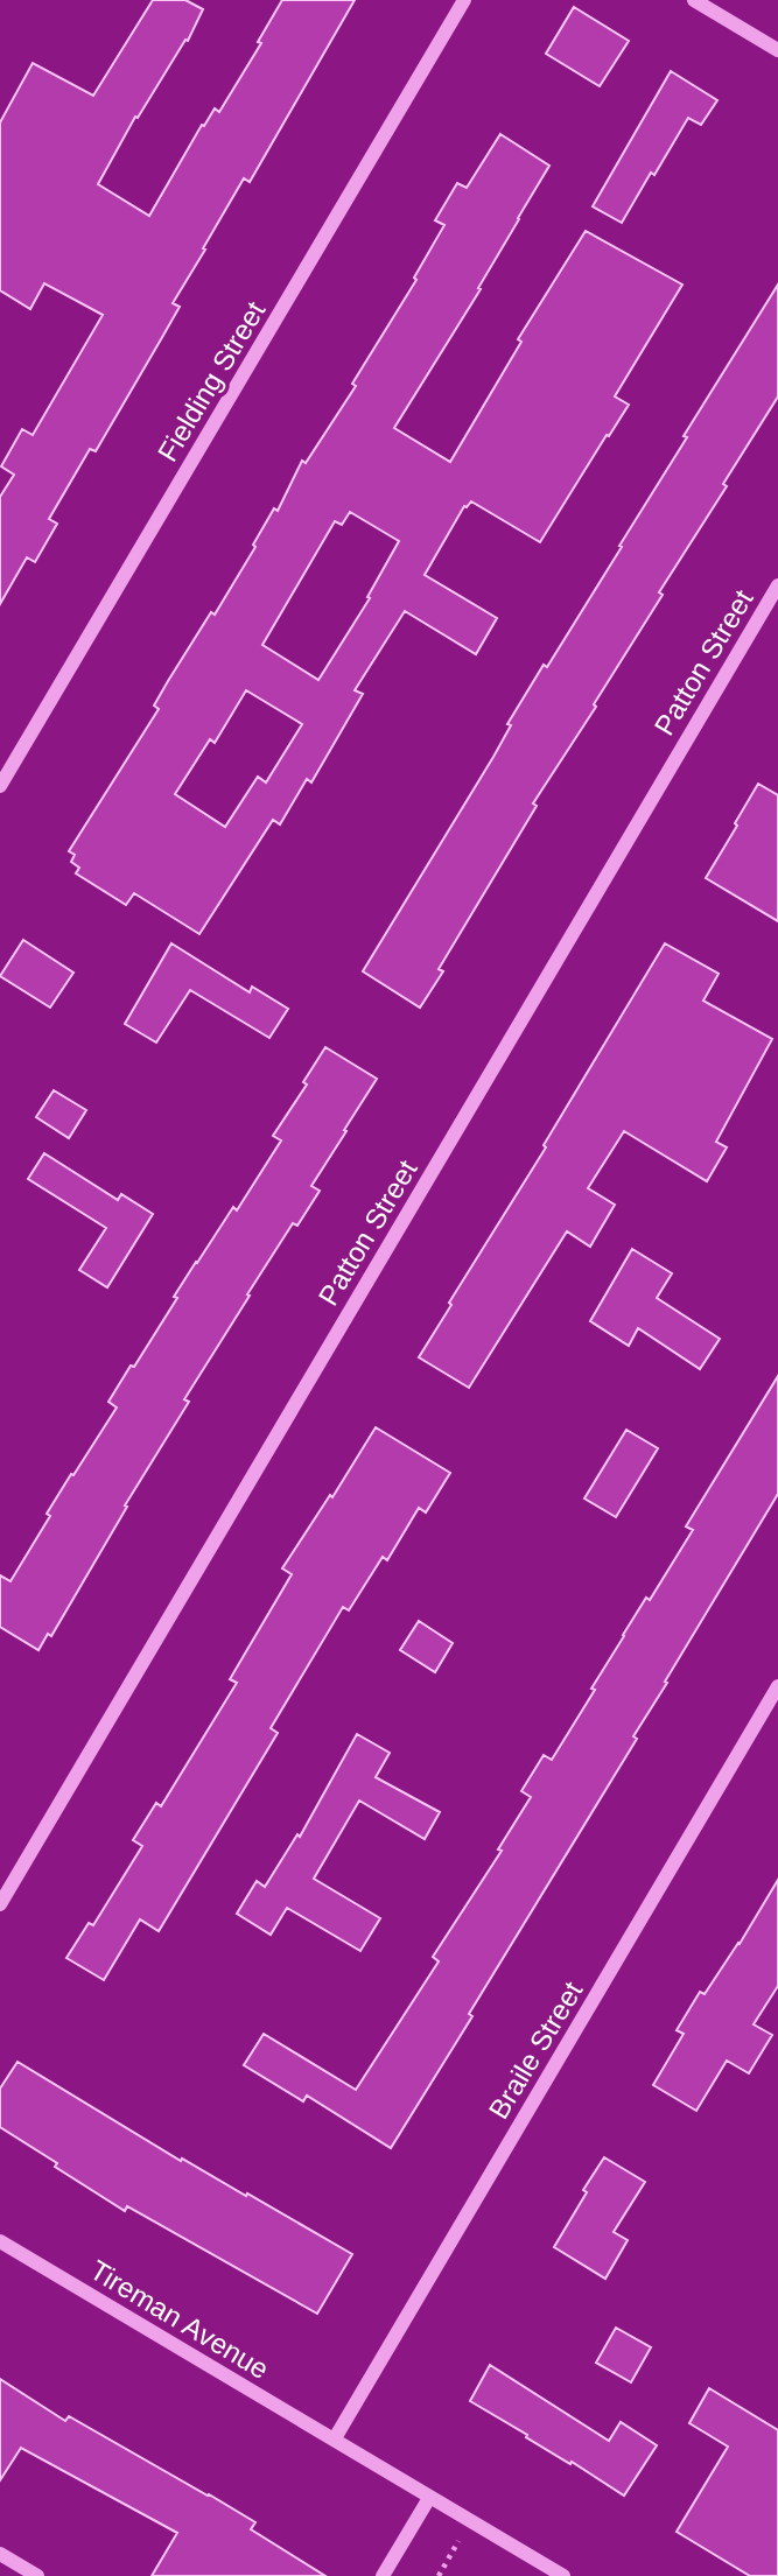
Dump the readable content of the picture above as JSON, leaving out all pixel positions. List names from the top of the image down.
{
  "streets": {
    "street": [
      "Fielding Street",
      "Patton Street",
      "Braile Street",
      "Tireman Avenue"
    ]
  },
  "crossings": [
    ["Braile Street", "Tireman Avenue"]
  ]
}
